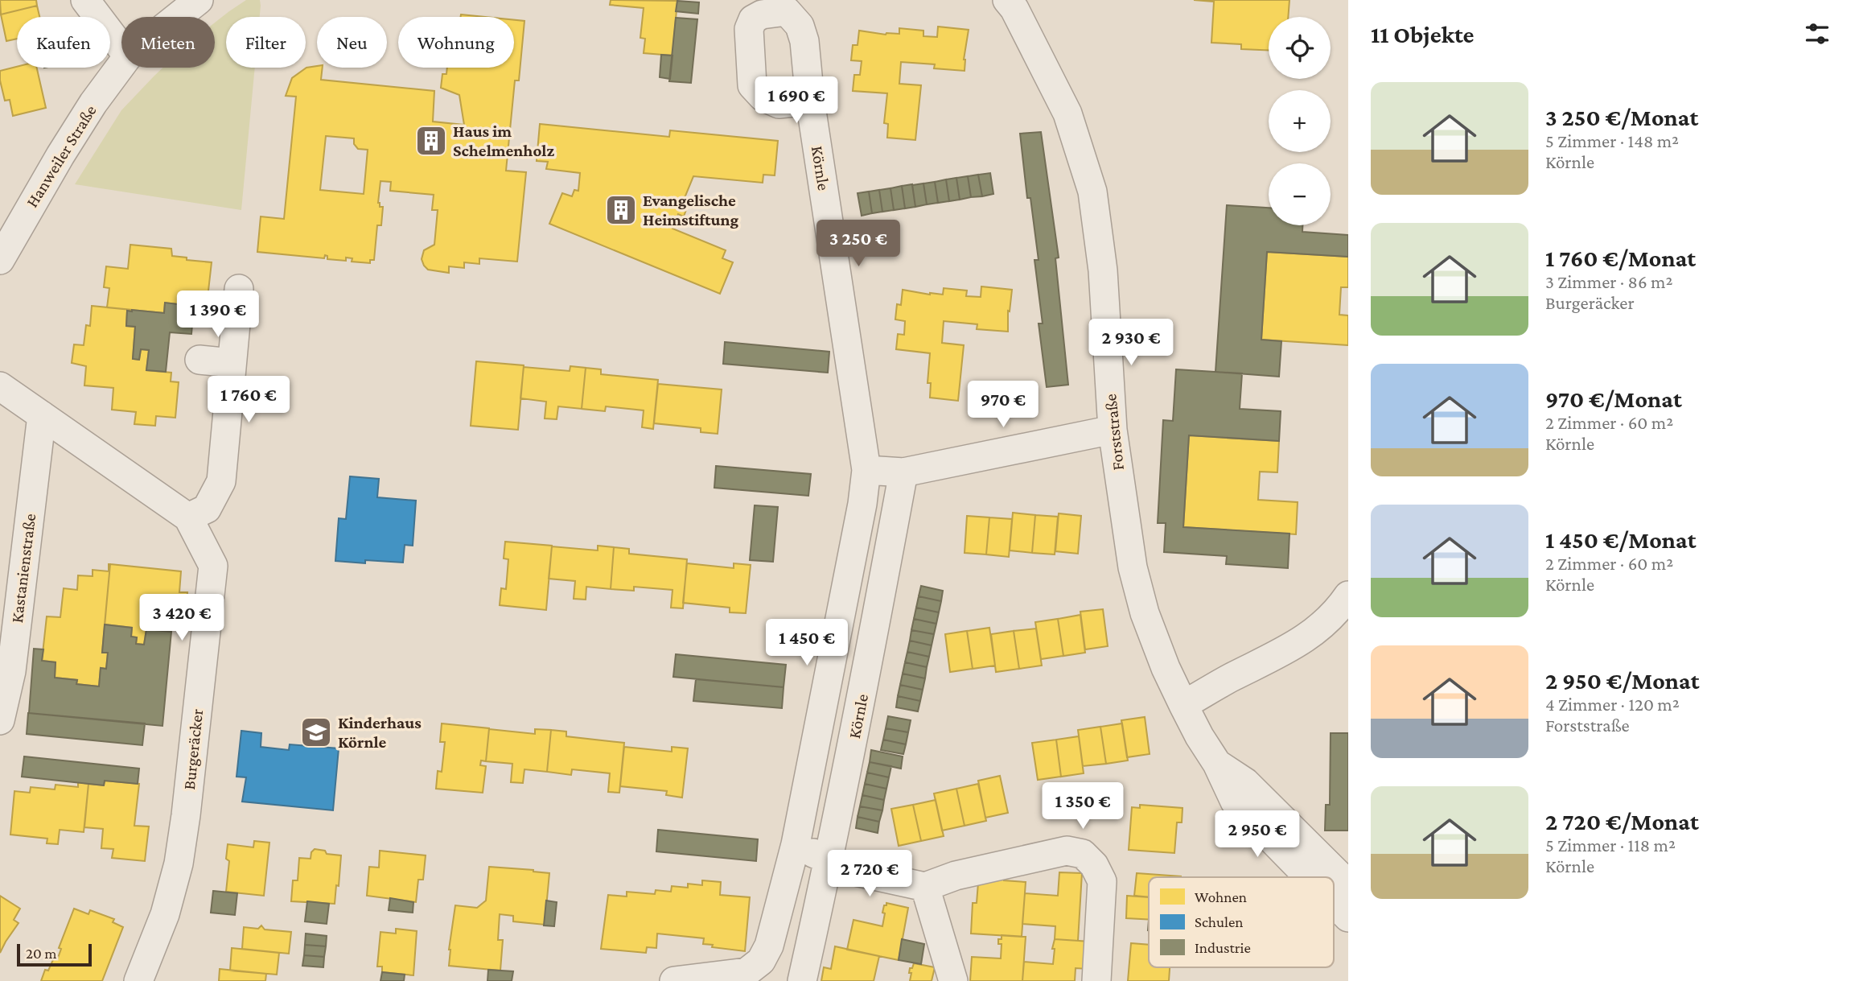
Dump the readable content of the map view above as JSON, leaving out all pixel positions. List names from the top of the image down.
{
  "streets": {
    "street": [
      "Hanweiler Straße",
      "Körnle",
      "Forststraße",
      "Kastanienstraße",
      "Burgeräcker"
    ]
  },
  "crossings": [
    ["Kastanienstraße", "Burgeräcker"]
  ],
  "places": {
    "building": ["Haus im Schelmenholz", "Evangelische Heimstiftung"],
    "school or university": ["Kinderhaus Körnle"]
  },
  "legend": ["Wohnen", "Schulen", "Industrie"],
  "scale_bar": "20 m",
  "page": {
    "heading": "11 Objekte",
    "map_buttons": ["+", "−"],
    "chip": [
      "Kaufen",
      "Mieten",
      "Filter",
      "Neu",
      "Wohnung"
    ],
    "list": [
      {
        "name": "3 250 €/Monat",
        "note": "5 Zimmer · 148 m² · Körnle"
      },
      {
        "name": "1 760 €/Monat",
        "note": "3 Zimmer · 86 m² · Burgeräcker"
      },
      {
        "name": "970 €/Monat",
        "note": "2 Zimmer · 60 m² · Körnle"
      },
      {
        "name": "1 450 €/Monat",
        "note": "2 Zimmer · 60 m² · Körnle"
      },
      {
        "name": "2 950 €/Monat",
        "note": "4 Zimmer · 120 m² · Forststraße"
      },
      {
        "name": "2 720 €/Monat",
        "note": "5 Zimmer · 118 m² · Körnle"
      }
    ],
    "price": [
      "1 690 €",
      "3 250 €",
      "1 390 €",
      "2 930 €",
      "1 760 €",
      "970 €",
      "3 420 €",
      "1 450 €",
      "1 350 €",
      "2 950 €",
      "2 720 €"
    ],
    "scale": "20 m"
  }
}
